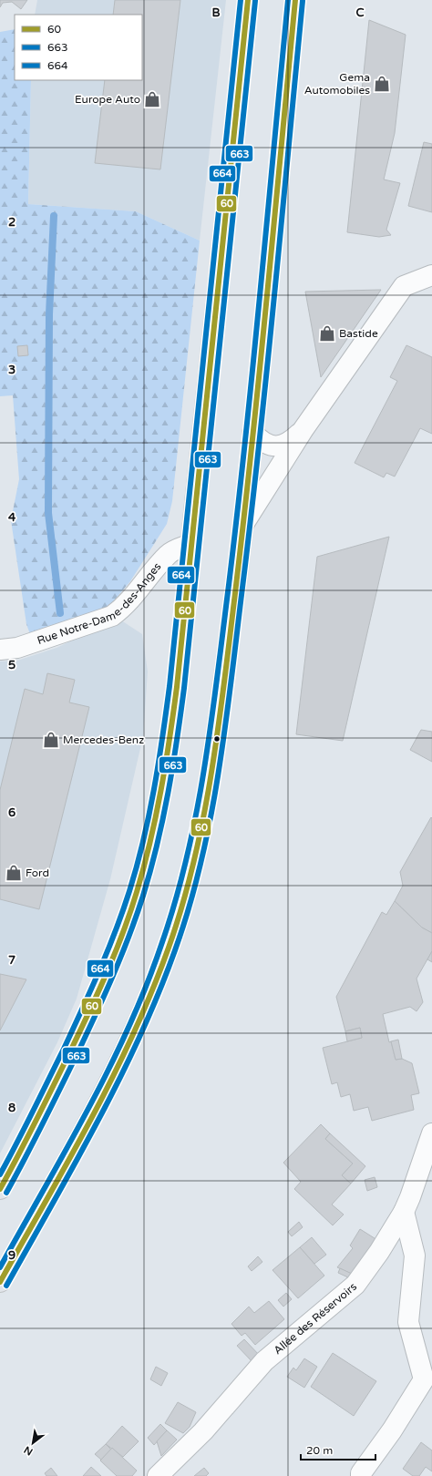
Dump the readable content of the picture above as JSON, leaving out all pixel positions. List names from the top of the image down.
{
  "streets": {
    "street": ["Rue Notre-Dame-des-Anges", "Allée des Réservoirs"]
  },
  "places": {
    "shop": [
      "Gema Automobiles",
      "Europe Auto",
      "Bastide",
      "Mercedes-Benz",
      "Ford"
    ]
  },
  "lines": ["transit line 60", "transit line 664", "transit line 663"],
  "legend": ["60", "663", "664"],
  "scale_bar": "20 m",
  "north": "bottom left",
  "grid": {
    "columns": ["B", "C"],
    "rows": [
      "2",
      "3",
      "4",
      "5",
      "6",
      "7",
      "8",
      "9"
    ]
  }
}
